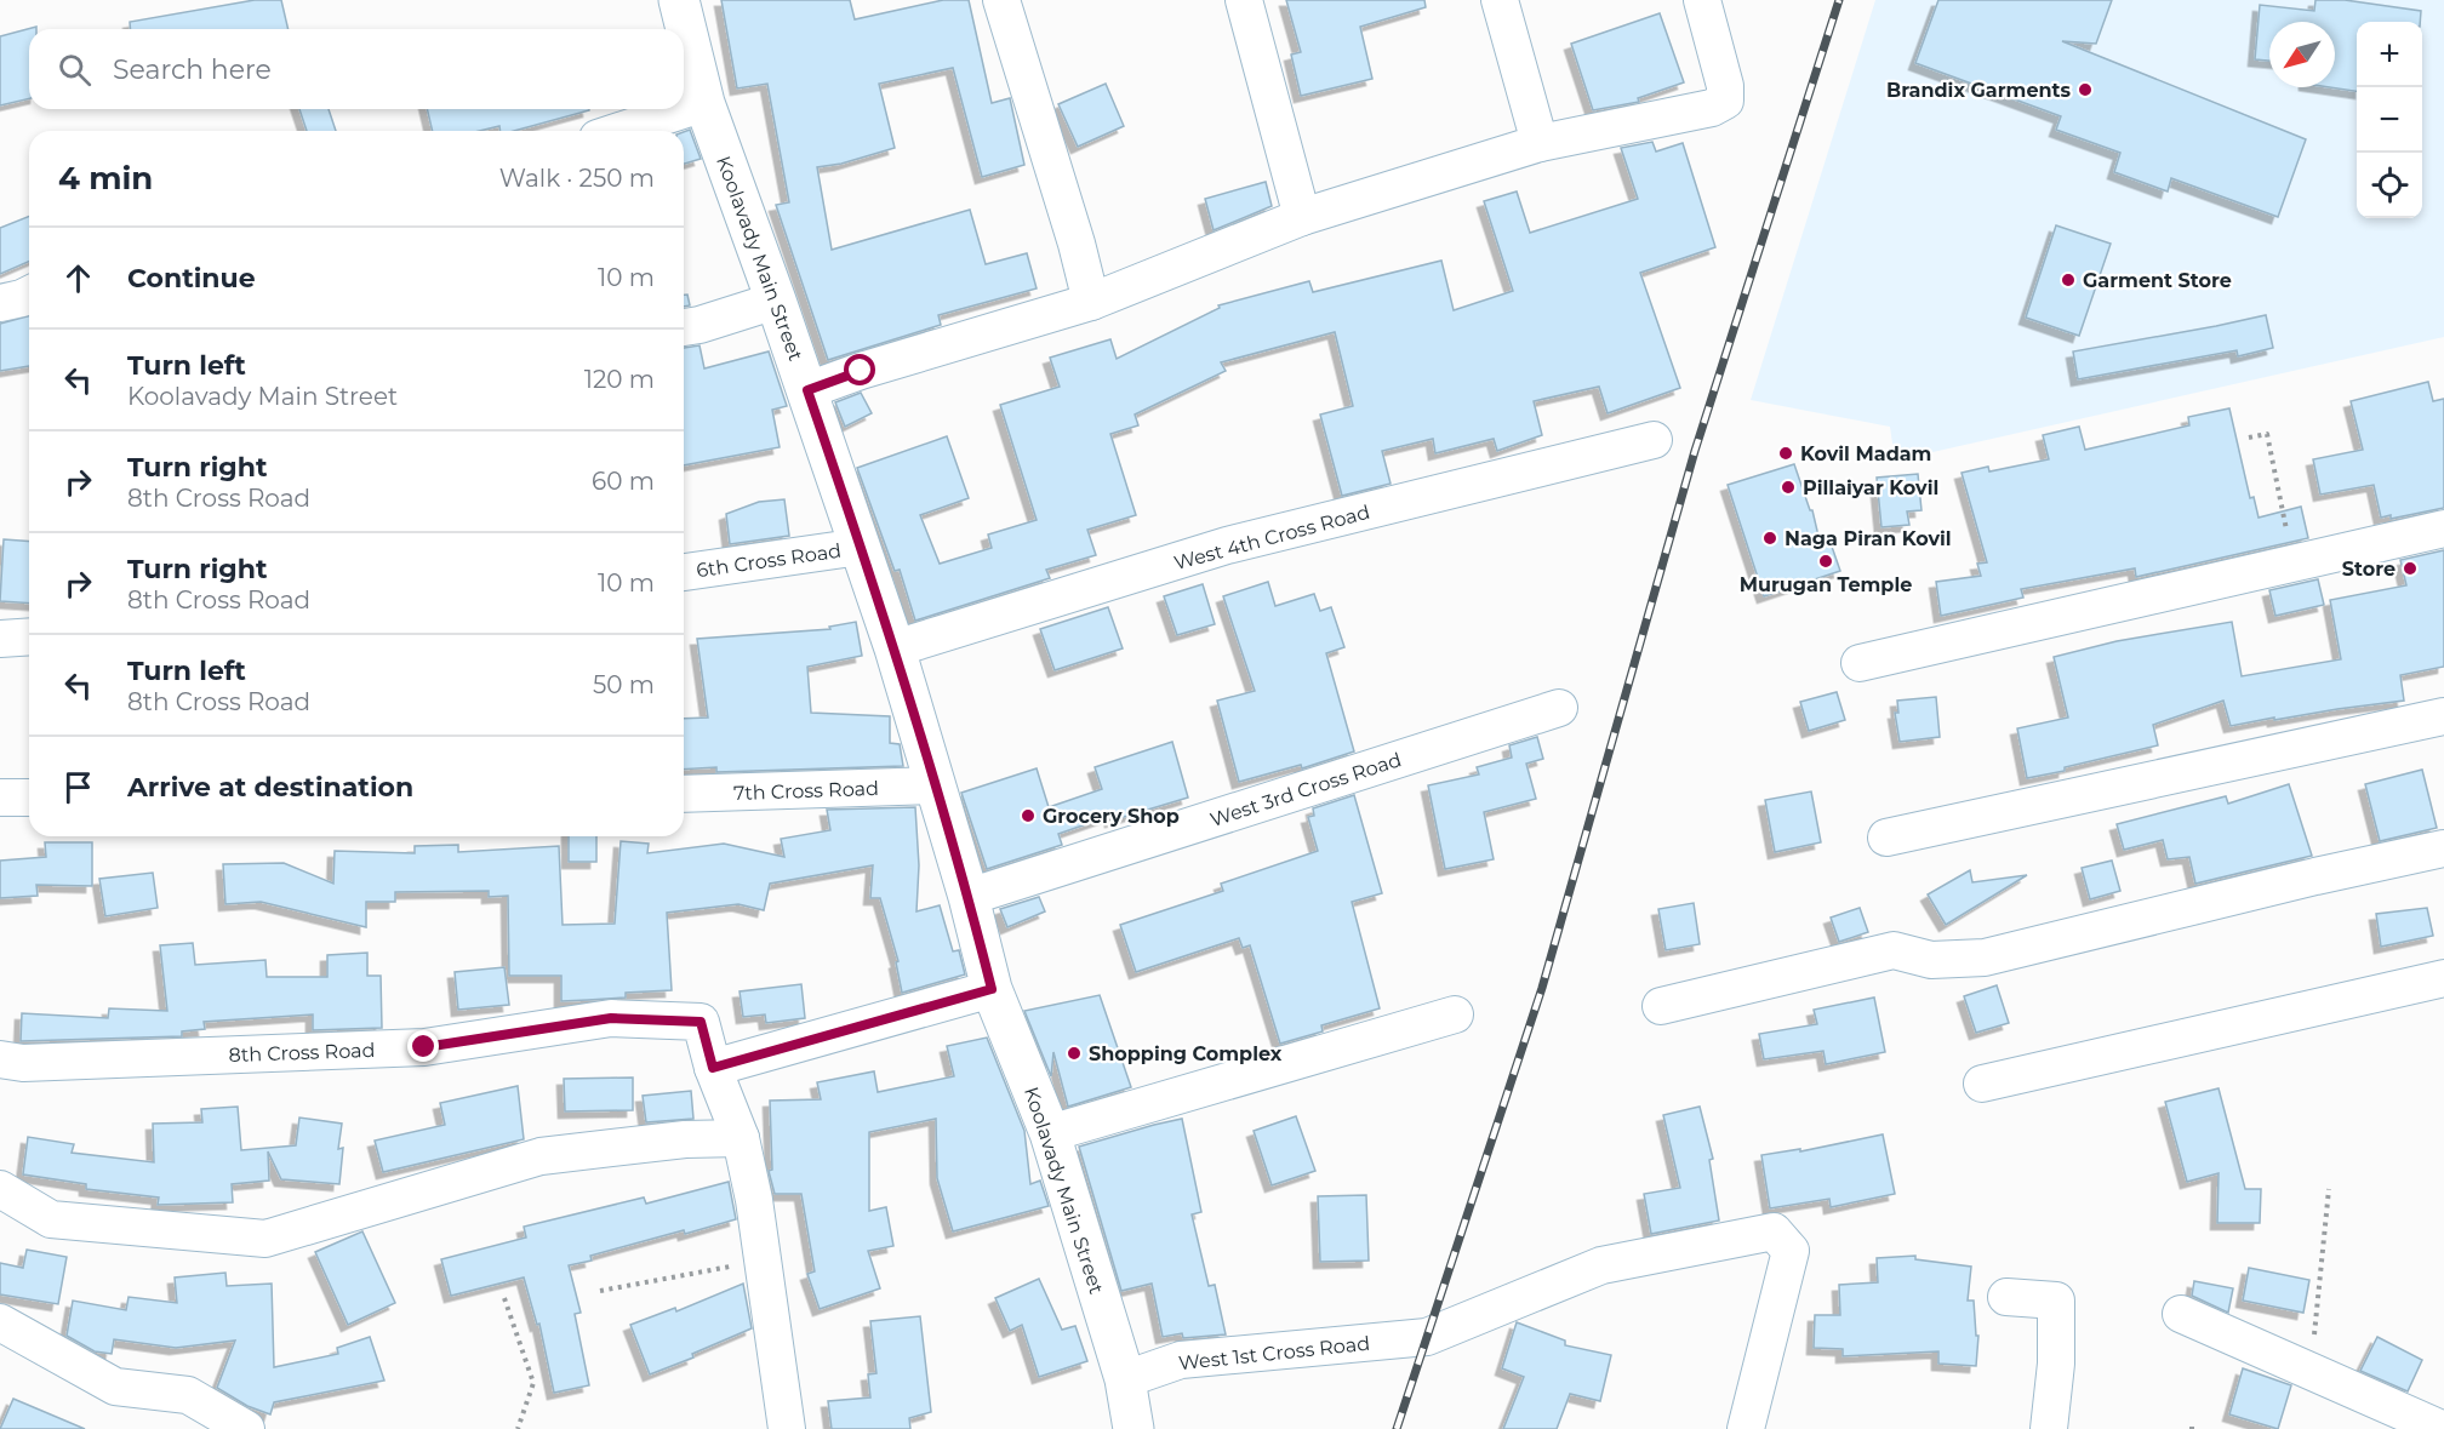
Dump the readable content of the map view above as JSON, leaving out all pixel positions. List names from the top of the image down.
{
  "streets": {
    "main road": ["Koolavady Main Street"],
    "street": [
      "West 4th Cross Road",
      "6th Cross Road",
      "West 3rd Cross Road",
      "7th Cross Road",
      "8th Cross Road",
      "West 1st Cross Road"
    ]
  },
  "crossings": [
    ["Koolavady Main Street", "West 4th Cross Road"],
    ["Koolavady Main Street", "6th Cross Road"],
    ["Koolavady Main Street", "West 3rd Cross Road"],
    ["Koolavady Main Street", "7th Cross Road"],
    ["Koolavady Main Street", "West 1st Cross Road"]
  ],
  "places": [
    "Brandix Garments",
    "Garment Store",
    "Kovil Madam",
    "Pillaiyar Kovil",
    "Naga Piran Kovil",
    "Murugan Temple",
    "Store",
    "Grocery Shop",
    "Shopping Complex"
  ],
  "north": "bottom left",
  "page": {
    "map_buttons": ["+", "−"],
    "search": "Search here",
    "heading": ["4 min", "Walk · 250 m"],
    "list": [
      ["Continue", "10 m"],
      ["Turn left", "Koolavady Main Street", "120 m"],
      ["Turn right", "8th Cross Road", "60 m"],
      ["Turn right", "8th Cross Road", "10 m"],
      ["Turn left", "8th Cross Road", "50 m"],
      "Arrive at destination"
    ]
  }
}
